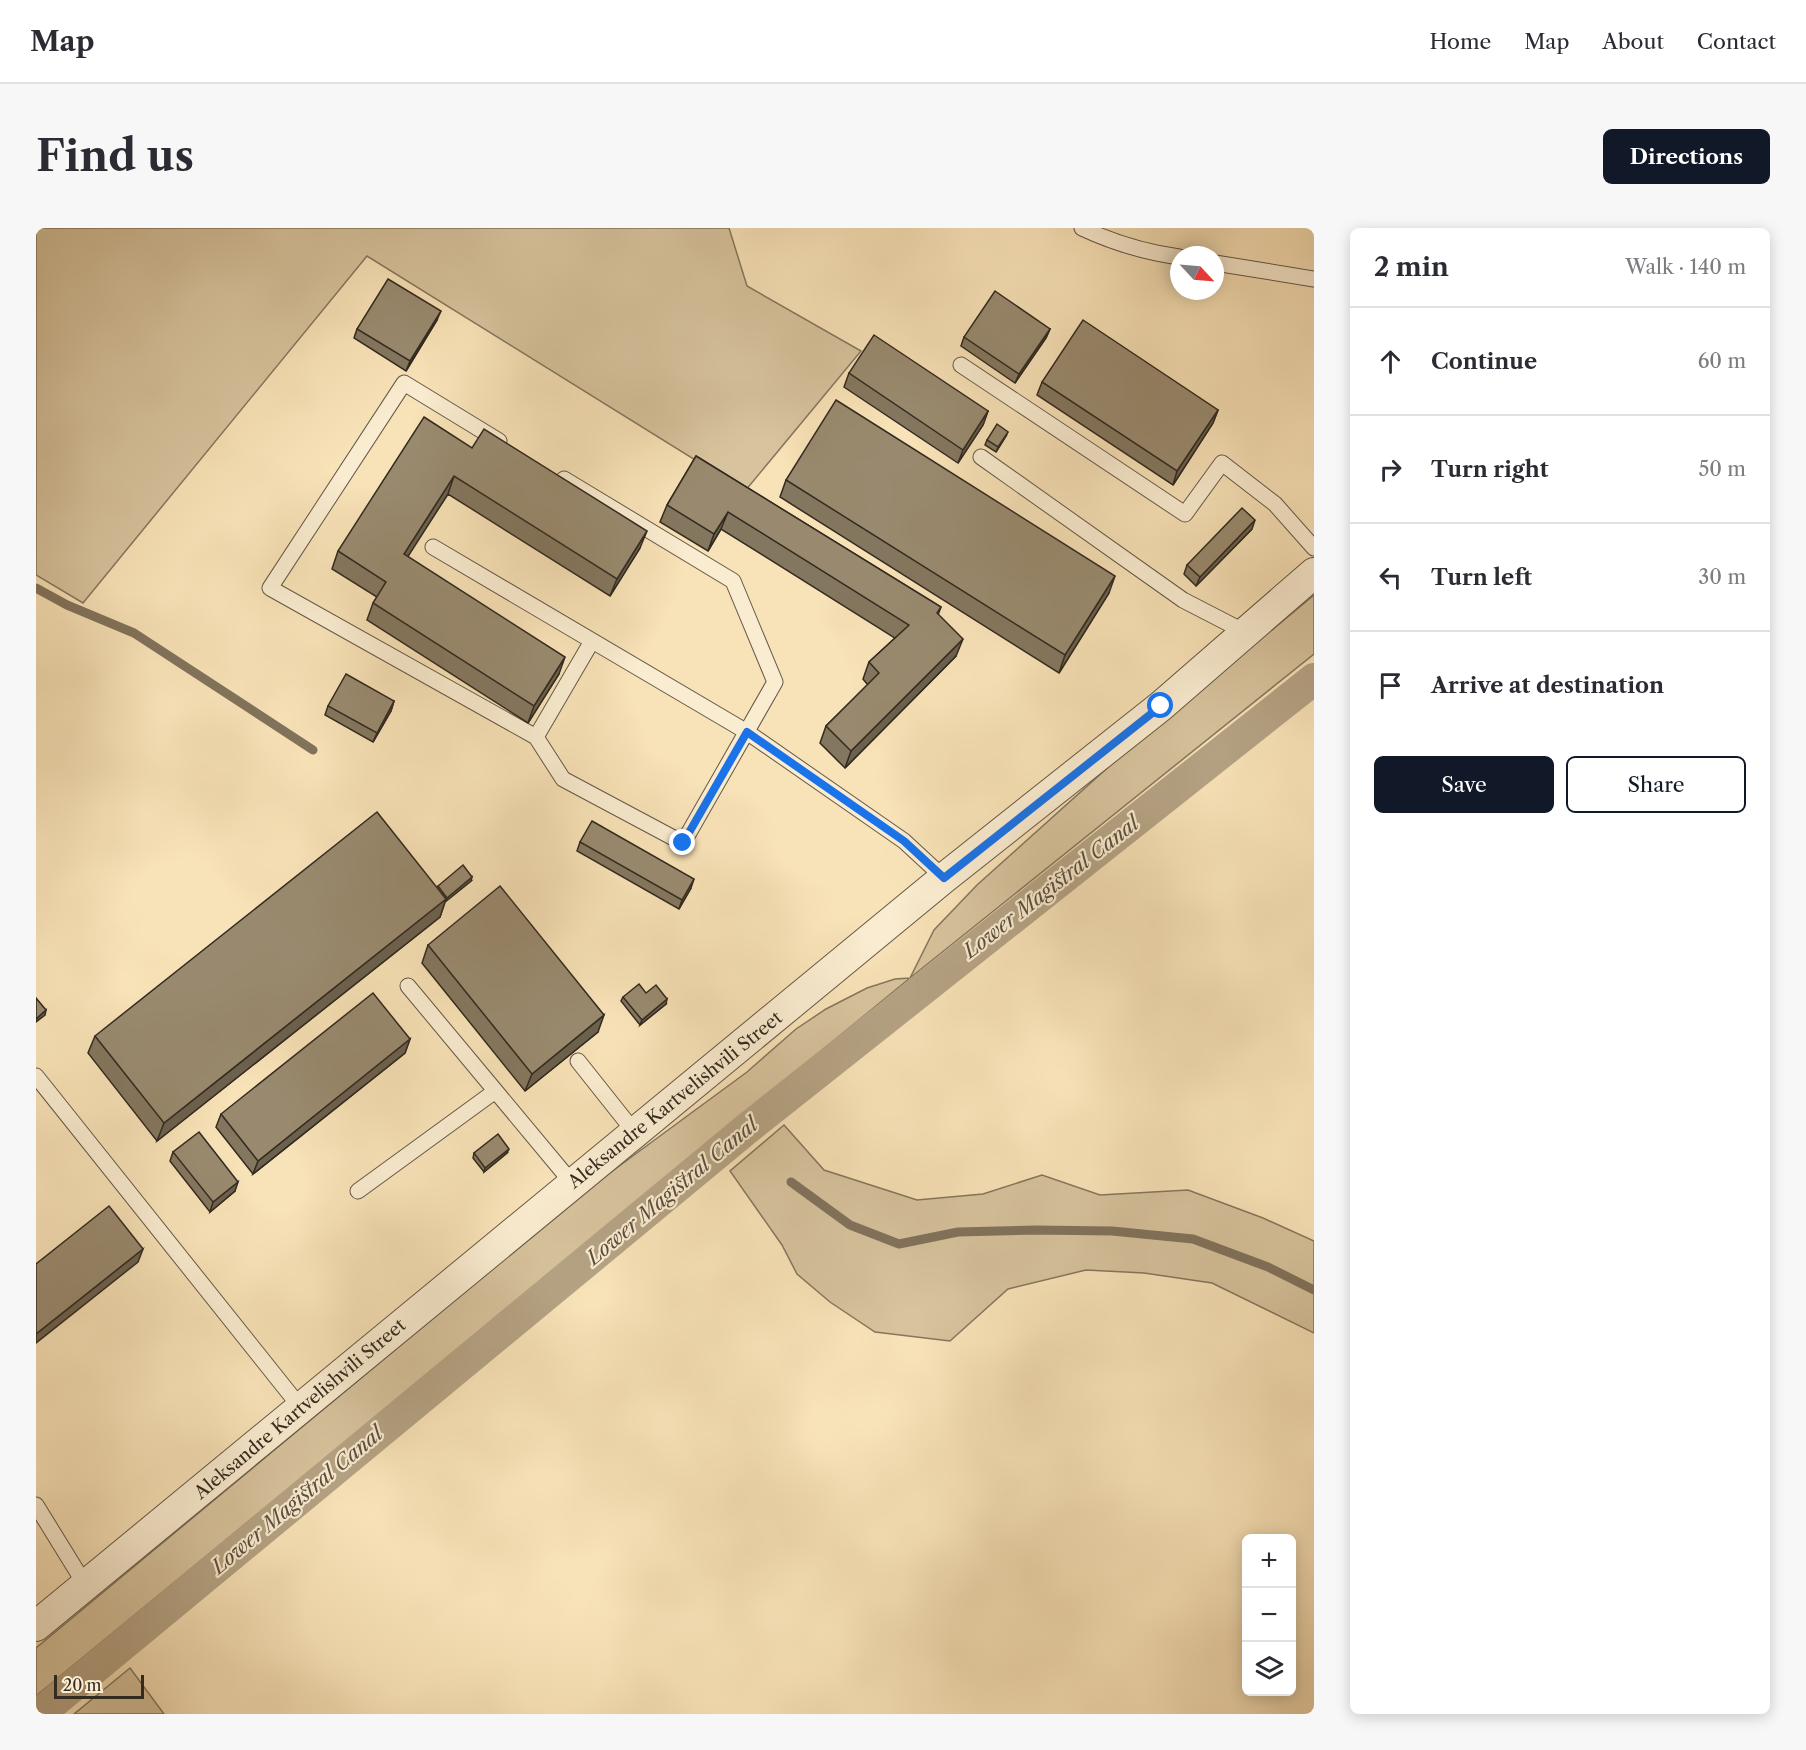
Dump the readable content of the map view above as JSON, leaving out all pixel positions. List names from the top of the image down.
{
  "streets": {
    "street": ["Aleksandre Kartvelishvili Street"]
  },
  "water": ["Lower Magistral Canal"],
  "scale_bar": "20 m",
  "north": "bottom right",
  "page": {
    "header": "Map",
    "nav": [
      "Home",
      "Map",
      "About",
      "Contact"
    ],
    "buttons": [
      "Directions",
      ["Save", "Share"]
    ],
    "title": "Find us",
    "heading": ["2 min", "Walk · 140 m"],
    "list": [
      ["Continue", "60 m"],
      ["Turn right", "50 m"],
      ["Turn left", "30 m"],
      "Arrive at destination"
    ],
    "map_buttons": ["+", "−"],
    "scale": "20 m"
  }
}
